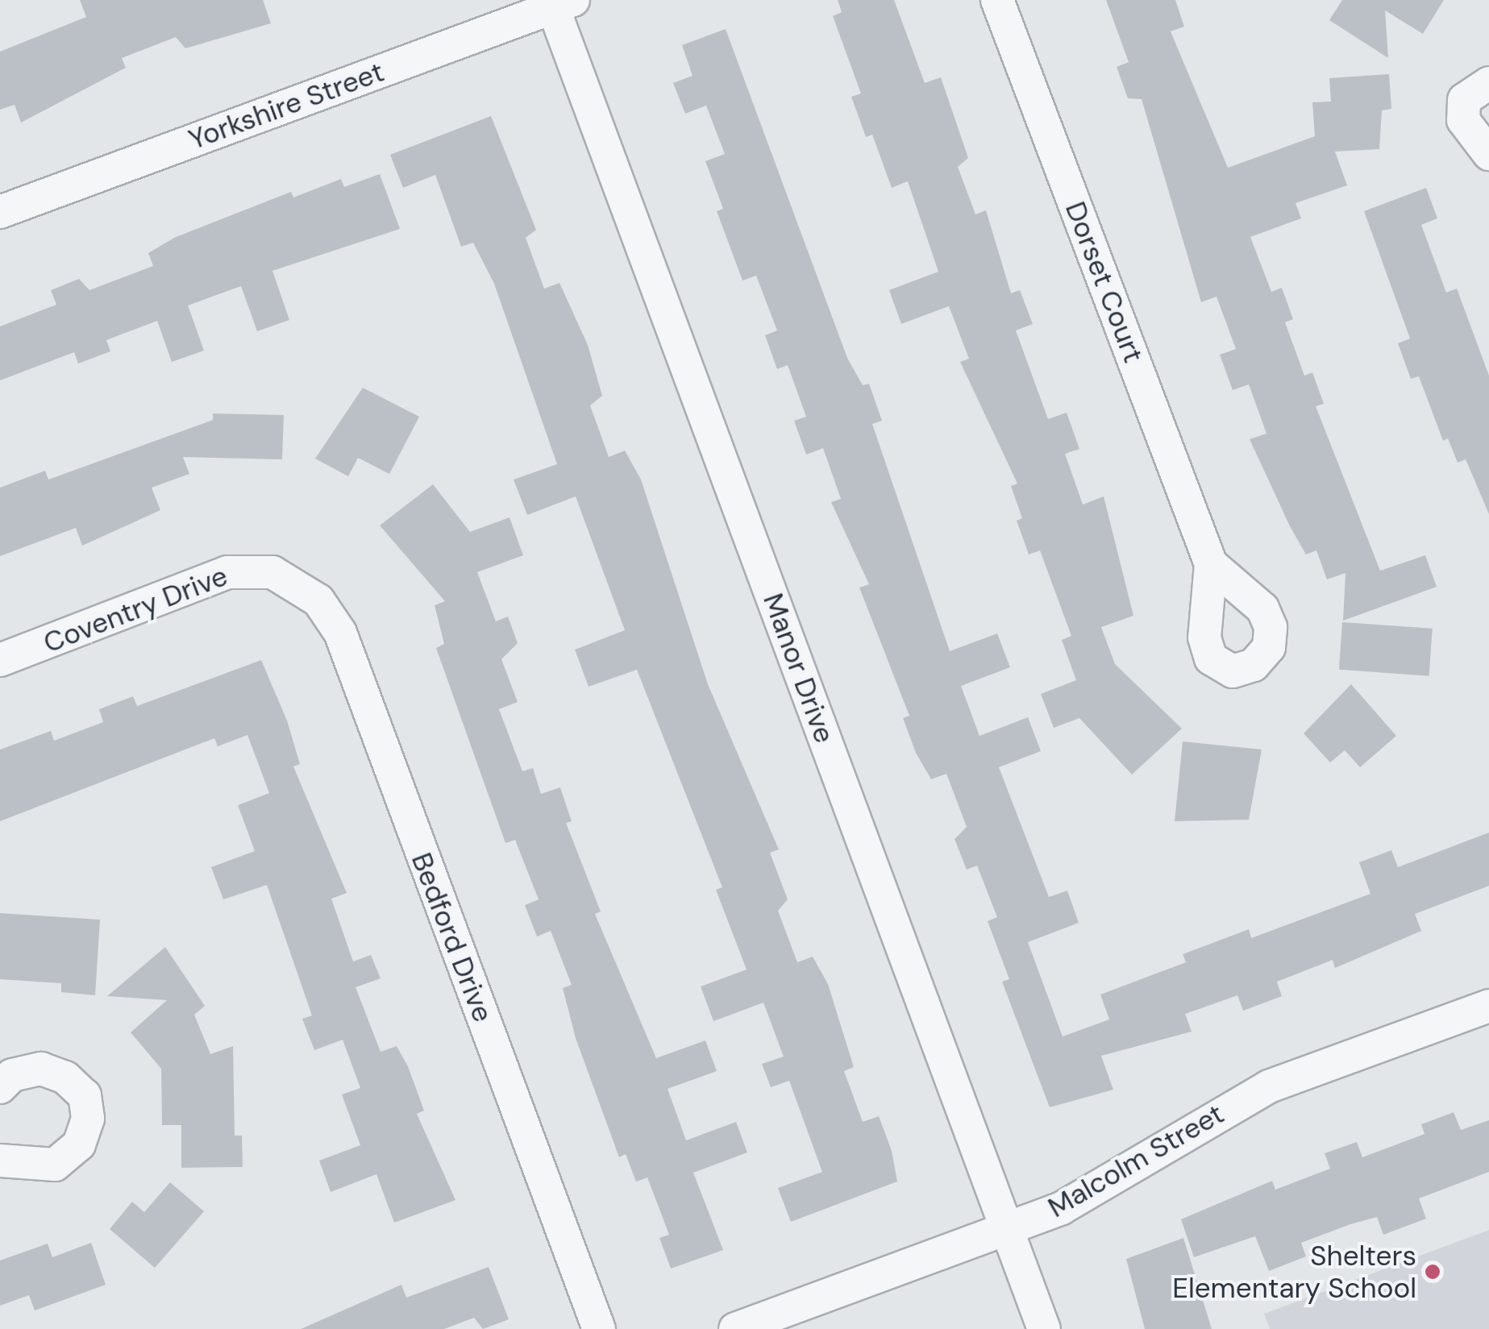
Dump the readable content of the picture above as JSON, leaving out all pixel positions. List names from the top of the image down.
{
  "streets": {
    "street": [
      "Yorkshire Street",
      "Dorset Court",
      "Coventry Drive",
      "Manor Drive",
      "Bedford Drive",
      "Malcolm Street"
    ]
  },
  "crossings": [
    ["Yorkshire Street", "Manor Drive"],
    ["Coventry Drive", "Bedford Drive"],
    ["Manor Drive", "Malcolm Street"]
  ],
  "places": ["Shelters Elementary School"]
}
